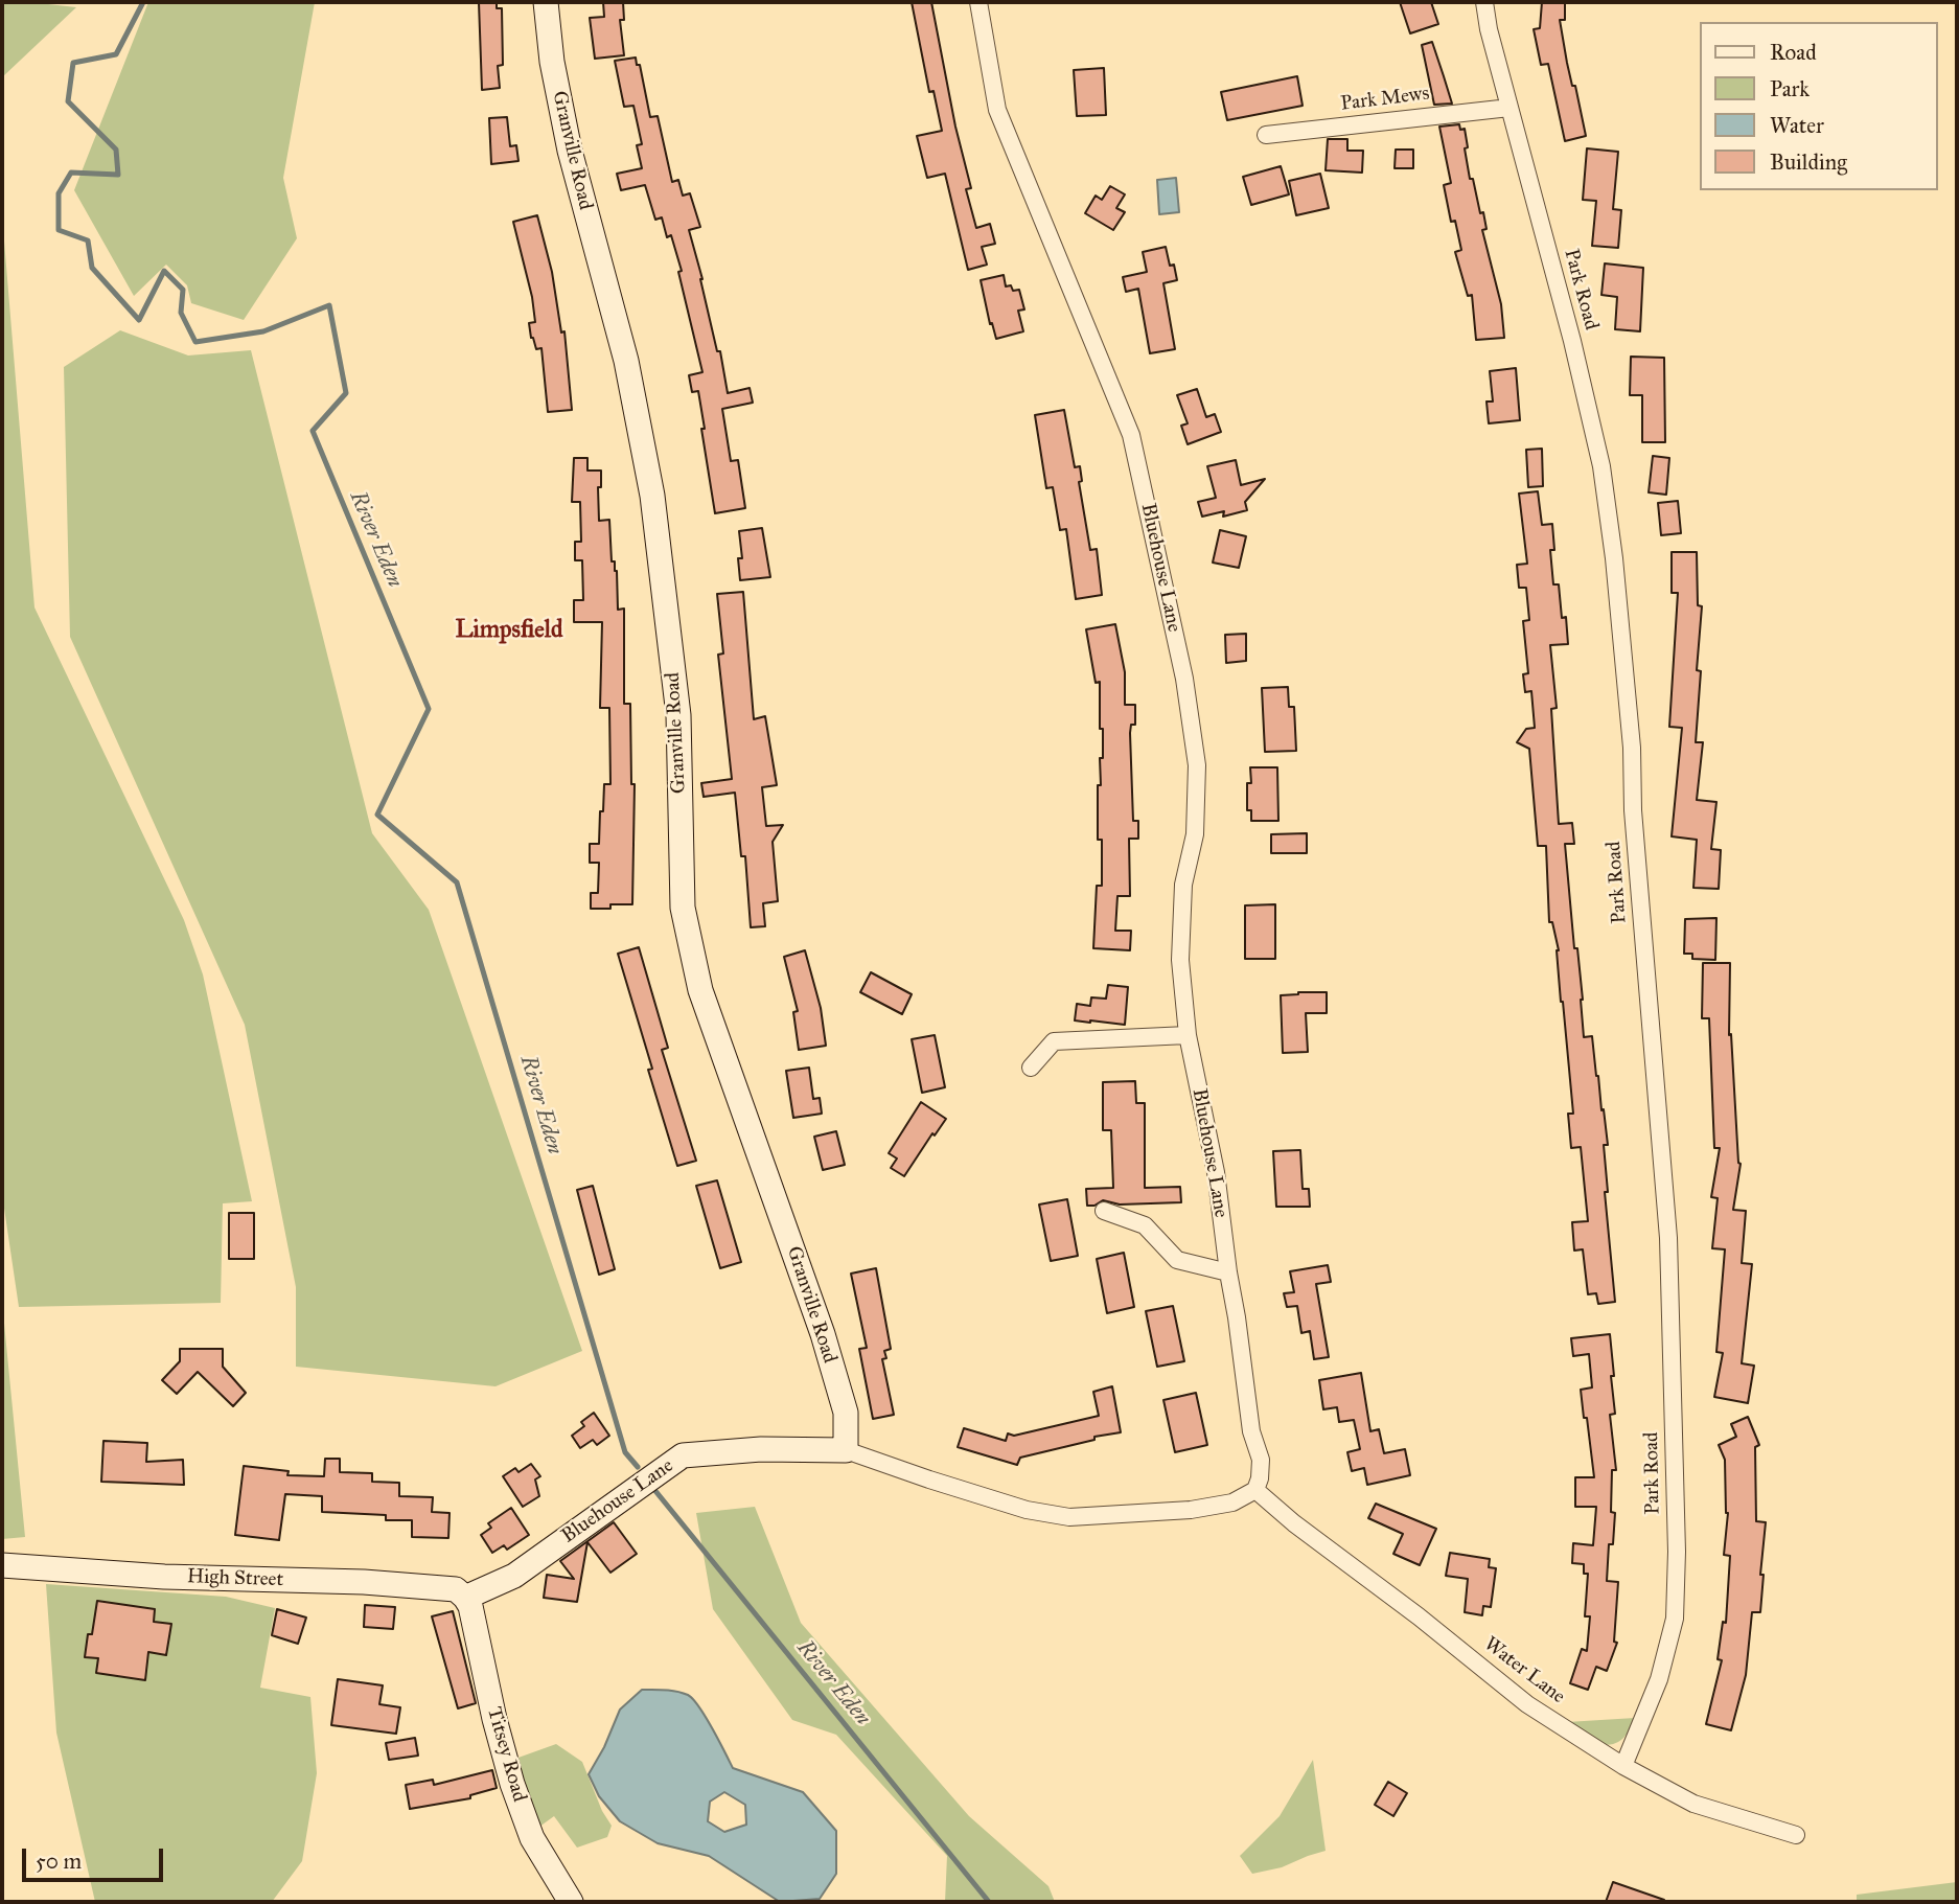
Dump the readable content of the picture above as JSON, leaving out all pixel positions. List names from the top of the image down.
{
  "streets": {
    "street": [
      "Park Mews",
      "Granville Road",
      "Park Road",
      "Bluehouse Lane",
      "High Street",
      "Water Lane",
      "Titsey Road"
    ]
  },
  "crossings": [
    ["Park Mews", "Park Road"],
    ["Granville Road", "Bluehouse Lane"],
    ["Park Road", "Water Lane"],
    ["Bluehouse Lane", "High Street"],
    ["Bluehouse Lane", "Water Lane"],
    ["Bluehouse Lane", "Titsey Road"],
    ["High Street", "Titsey Road"]
  ],
  "districts": ["Limpsfield"],
  "water": ["River Eden"],
  "legend": [
    "Road",
    "Park",
    "Water",
    "Building"
  ],
  "scale_bar": "50 m"
}
